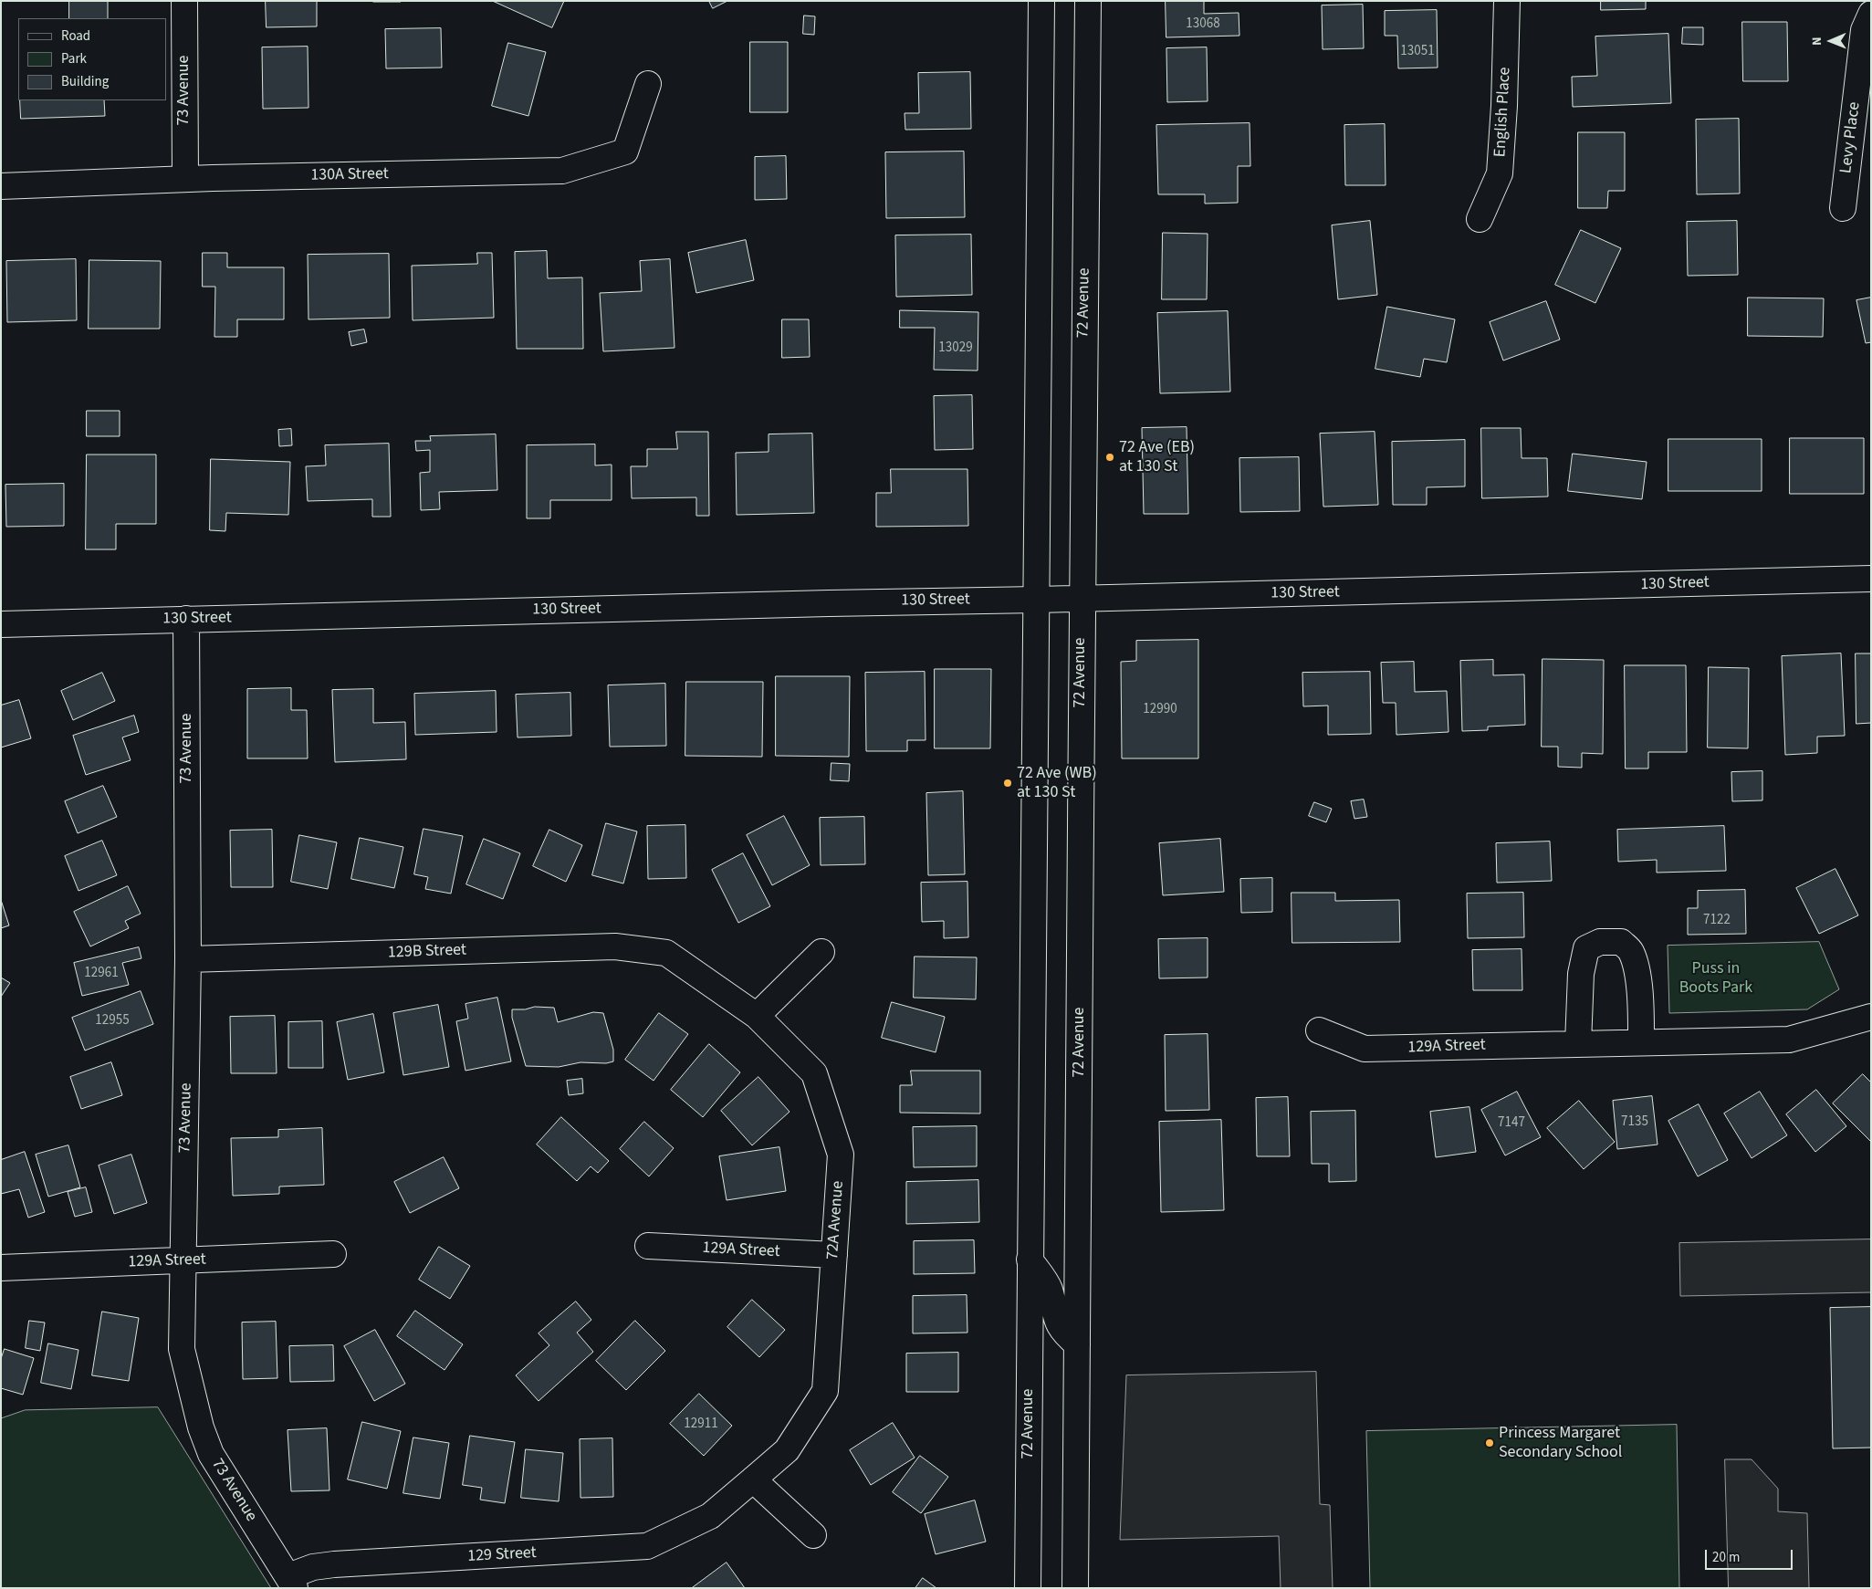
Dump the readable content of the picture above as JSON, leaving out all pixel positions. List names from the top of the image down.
{
  "streets": {
    "street": [
      "73 Avenue",
      "English Place",
      "Levy Place",
      "130A Street",
      "72 Avenue",
      "130 Street",
      "129B Street",
      "129A Street",
      "72A Avenue",
      "129 Street"
    ]
  },
  "crossings": [
    ["73 Avenue", "130A Street"],
    ["73 Avenue", "130 Street"],
    ["73 Avenue", "129B Street"],
    ["73 Avenue", "129A Street"],
    ["73 Avenue", "129 Street"],
    ["72 Avenue", "130 Street"],
    ["129B Street", "72A Avenue"],
    ["129A Street", "72A Avenue"],
    ["72A Avenue", "129 Street"]
  ],
  "parks": ["Puss in Boots Park"],
  "places": ["72 Ave (EB) at 130 St", "72 Ave (WB) at 130 St", "Princess Margaret Secondary School"],
  "house_numbers": [
    "13068",
    "13051",
    "13029",
    "12990",
    "7122",
    "12961",
    "12955",
    "7135",
    "7147",
    "12911"
  ],
  "legend": ["Road", "Park", "Building"],
  "scale_bar": "20 m",
  "north": "left"
}
